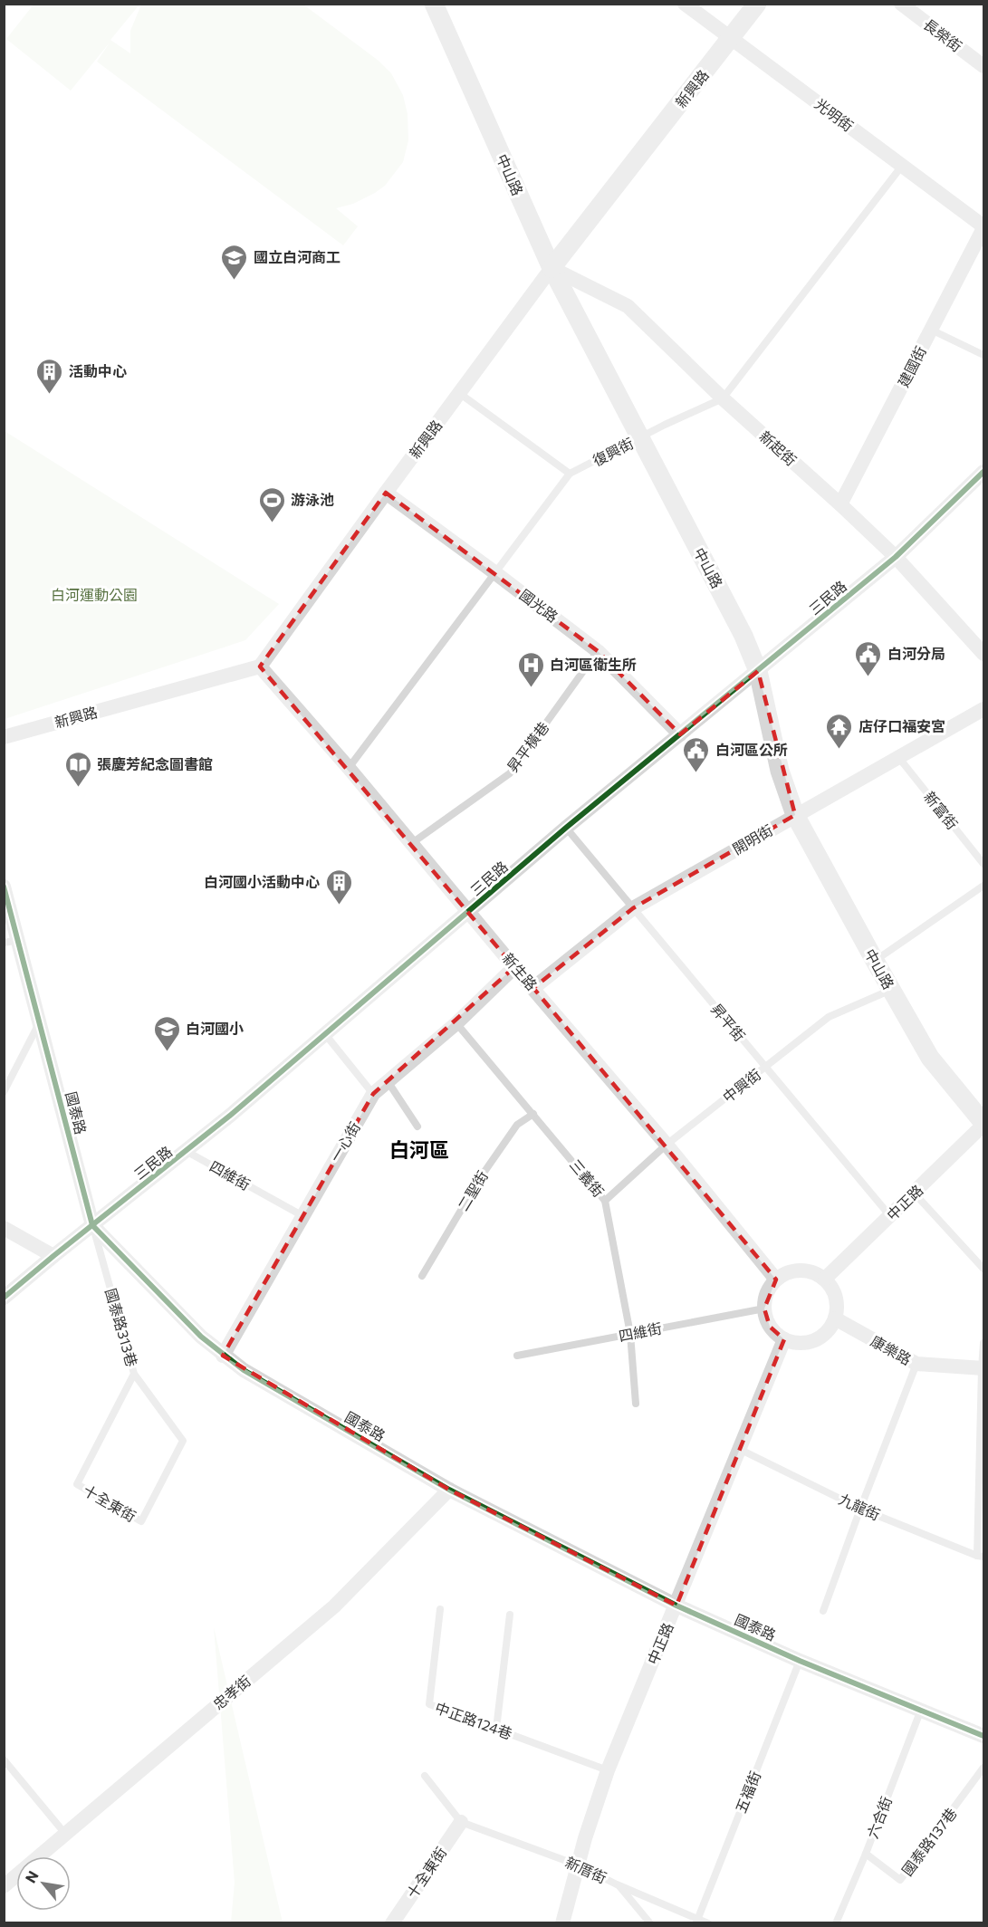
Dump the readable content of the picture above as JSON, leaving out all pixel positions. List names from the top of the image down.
{
  "streets": {
    "street": [
      "長榮街",
      "新興路",
      "光明街",
      "中山路",
      "建國街",
      "新起街",
      "三民路",
      "國光路",
      "開明街",
      "新生路",
      "國泰路",
      "一心街",
      "中正路",
      "康樂路",
      "十全東街",
      "忠孝街"
    ],
    "lane": [
      "復興街",
      "昇平橫巷",
      "新富街",
      "昇平街",
      "中興街",
      "四維街",
      "三義街",
      "二聖街",
      "國泰路313巷",
      "九龍街",
      "中正路124巷",
      "五福街",
      "六合街",
      "國泰路137巷",
      "新厝街"
    ]
  },
  "crossings": [
    ["新興路", "光明街"],
    ["新興路", "中山路"],
    ["新興路", "新起街"],
    ["新興路", "國光路"],
    ["新興路", "新生路"],
    ["光明街", "建國街"],
    ["光明街", "復興街"],
    ["中山路", "新起街"],
    ["中山路", "復興街"],
    ["中山路", "三民路"],
    ["中山路", "開明街"],
    ["中山路", "中興街"],
    ["中山路", "中正路"],
    ["建國街", "新起街"],
    ["新起街", "復興街"],
    ["新起街", "三民路"],
    ["復興街", "國光路"],
    ["復興街", "新生路"],
    ["三民路", "國光路"],
    ["三民路", "新生路"],
    ["三民路", "昇平街"],
    ["三民路", "國泰路"],
    ["三民路", "四維街"],
    ["三民路", "國泰路313巷"],
    ["國光路", "昇平橫巷"],
    ["昇平橫巷", "新生路"],
    ["新富街", "開明街"],
    ["開明街", "新生路"],
    ["開明街", "昇平街"],
    ["新生路", "中興街"],
    ["新生路", "一心街"],
    ["新生路", "四維街"],
    ["新生路", "中正路"],
    ["新生路", "康樂路"],
    ["昇平街", "中興街"],
    ["昇平街", "中正路"],
    ["中興街", "三義街"],
    ["國泰路", "一心街"],
    ["國泰路", "中正路"],
    ["國泰路", "國泰路313巷"],
    ["國泰路", "忠孝街"],
    ["國泰路", "五福街"],
    ["國泰路", "六合街"],
    ["一心街", "四維街"],
    ["一心街", "三義街"],
    ["四維街", "三義街"],
    ["四維街", "中正路"],
    ["四維街", "康樂路"],
    ["三義街", "二聖街"],
    ["中正路", "康樂路"],
    ["中正路", "九龍街"],
    ["中正路", "中正路124巷"],
    ["中正路", "新厝街"],
    ["國泰路313巷", "十全東街"],
    ["十全東街", "新厝街"],
    ["五福街", "新厝街"],
    ["六合街", "國泰路137巷"]
  ],
  "districts": ["白河區"],
  "parks": ["白河運動公園"],
  "places": {
    "school or university": ["國立白河商工", "白河國小"],
    "building": ["活動中心", "白河國小活動中心"],
    "sports": ["游泳池"],
    "public building": ["白河分局", "白河區公所"],
    "hospital": ["白河區衛生所"],
    "temple": ["店仔口福安宮"],
    "library": ["張慶芳紀念圖書館"]
  },
  "north": "top left"
}
